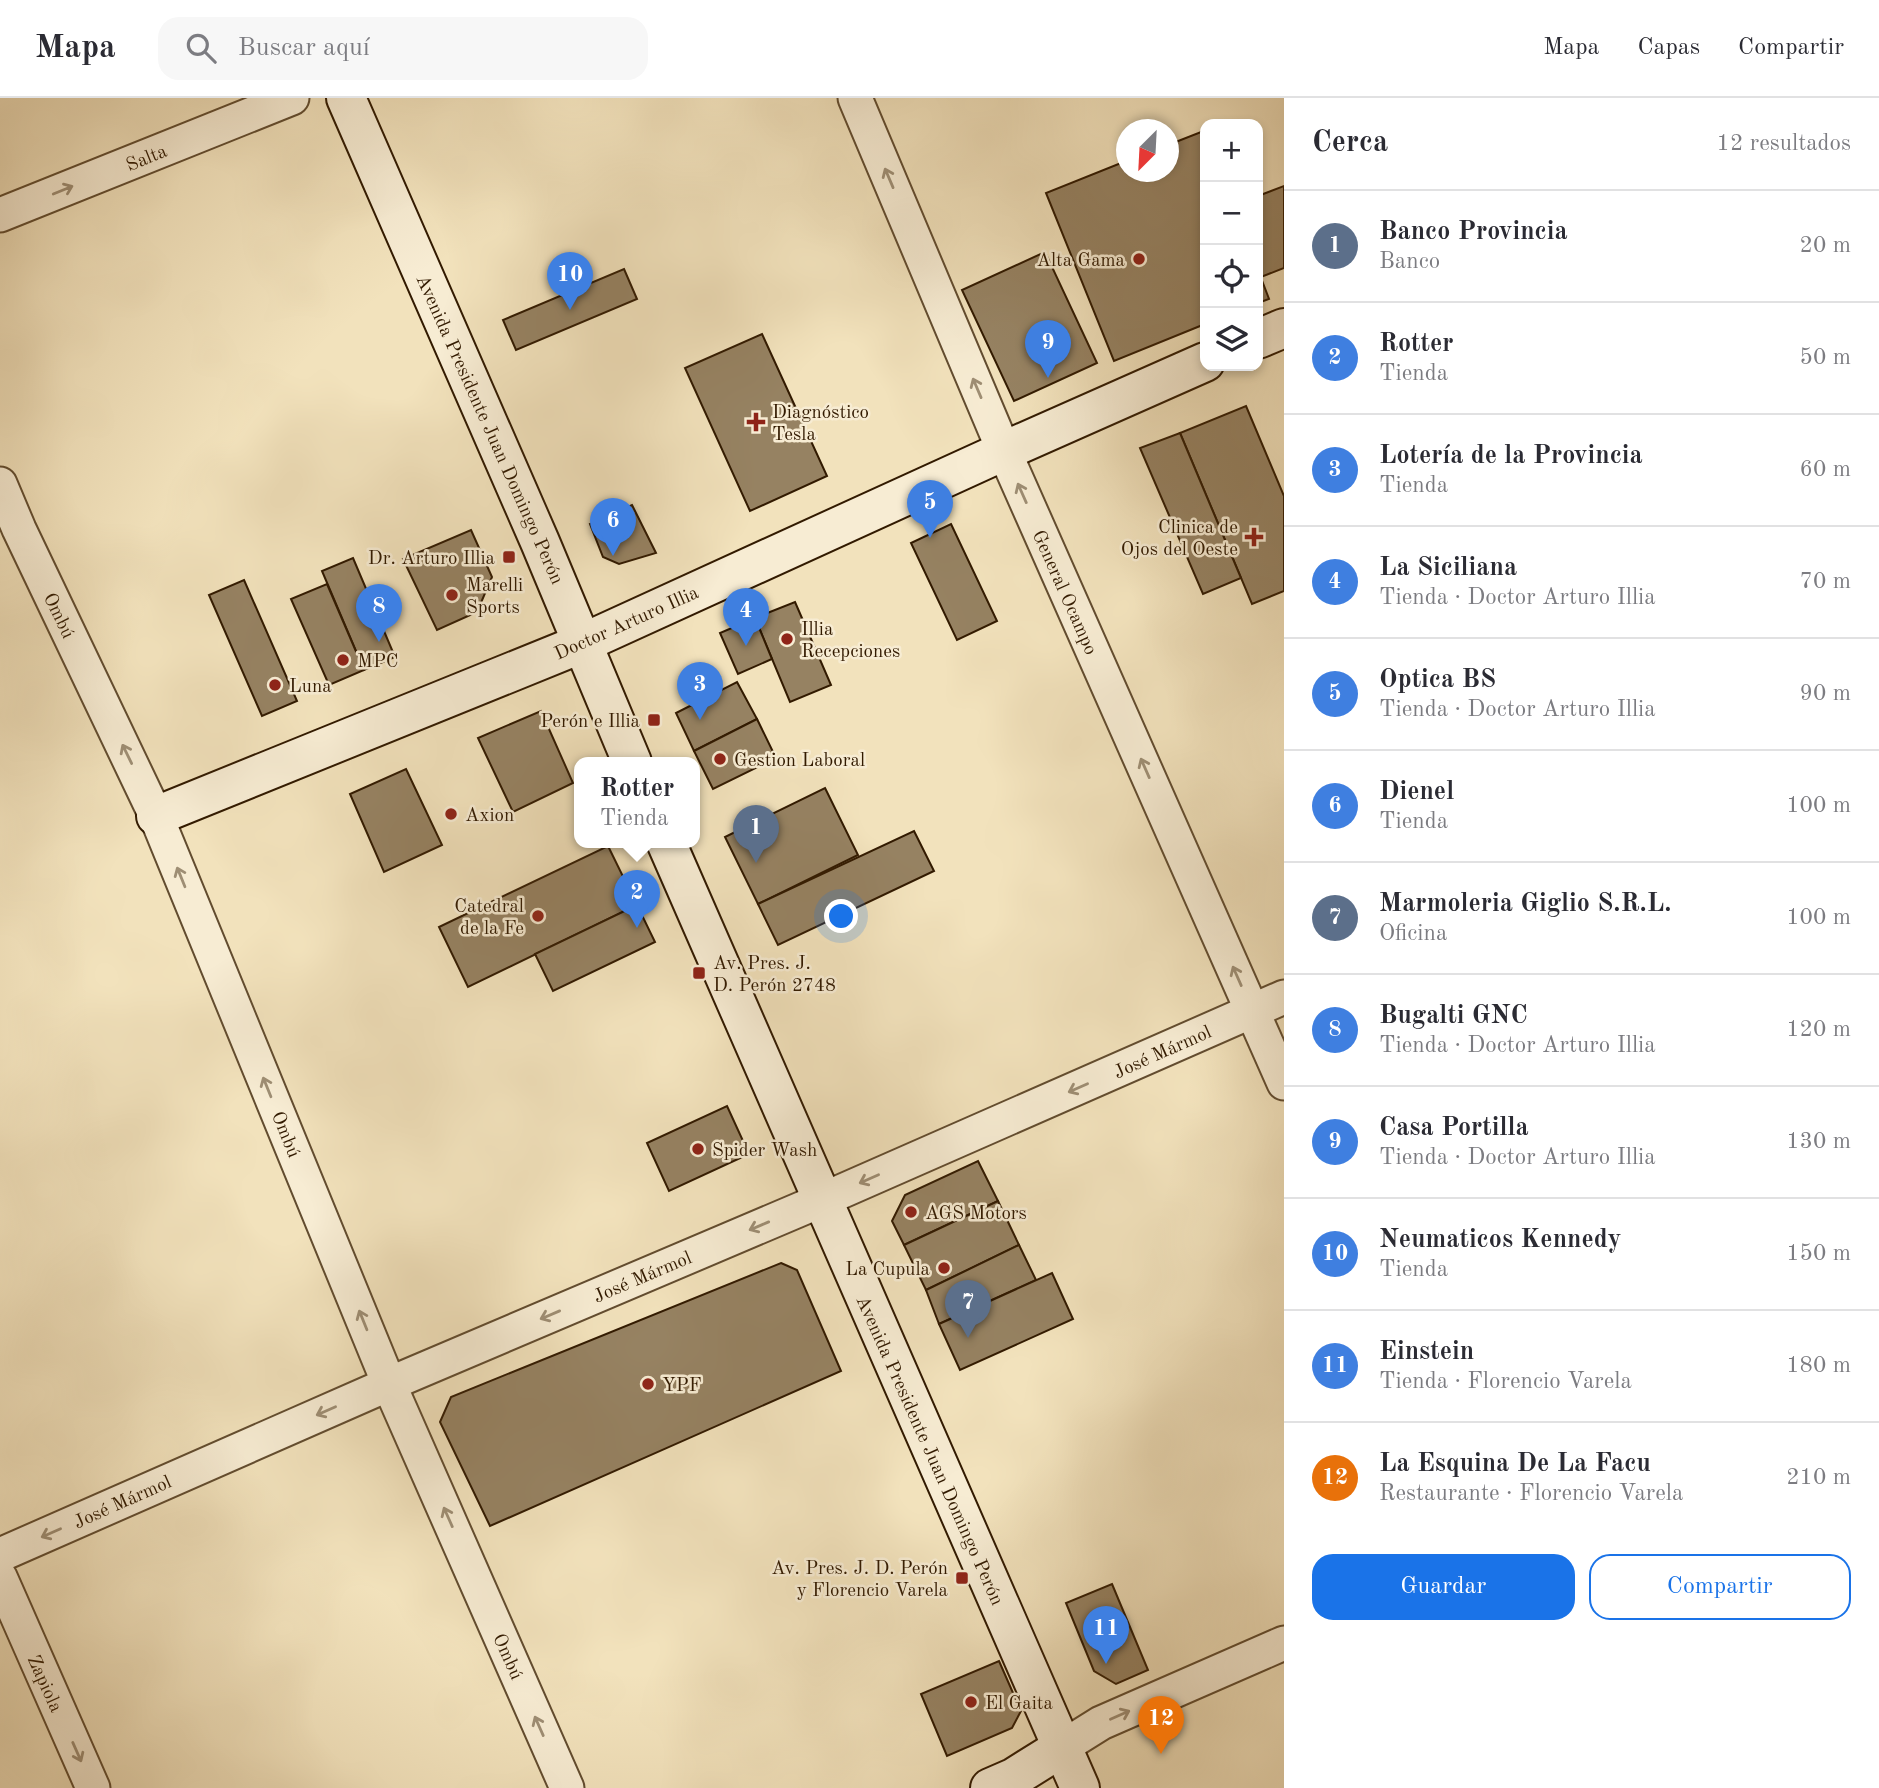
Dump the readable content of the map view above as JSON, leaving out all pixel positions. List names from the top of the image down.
{
  "streets": {
    "main road": ["Avenida Presidente Juan Domingo Perón", "Doctor Arturo Illia"],
    "street": [
      "Salta",
      "General Ocampo",
      "Ombú",
      "José Mármol",
      "Zapiola"
    ]
  },
  "crossings": [
    ["Avenida Presidente Juan Domingo Perón", "Doctor Arturo Illia"],
    ["Avenida Presidente Juan Domingo Perón", "José Mármol"],
    ["General Ocampo", "Doctor Arturo Illia"],
    ["General Ocampo", "José Mármol"],
    ["Ombú", "Doctor Arturo Illia"],
    ["Ombú", "José Mármol"]
  ],
  "one_way": [
    "Salta",
    "General Ocampo",
    "Ombú",
    "José Mármol",
    "Zapiola"
  ],
  "places": {
    "other": [
      "Alta Gama",
      "Marelli Sports",
      "Illia Recepciones",
      "MPC",
      "Luna",
      "Gestion Laboral",
      "Axion",
      "Catedral de la Fe",
      "Spider Wash",
      "AGS Motors",
      "La Cupula",
      "YPF",
      "El Gaita"
    ],
    "health": ["Diagnóstico Tesla", "Clinica de Ojos del Oeste"],
    "transit": [
      "Dr. Arturo Illia",
      "Perón e Illia",
      "Av. Pres. J. D. Perón 2748",
      "Av. Pres. J. D. Perón y Florencio Varela"
    ]
  },
  "north": "bottom left",
  "page": {
    "header": "Mapa",
    "search": "Buscar aquí",
    "nav": ["Mapa", "Capas", "Compartir"],
    "heading": ["Cerca", "12 resultados"],
    "map_buttons": ["+", "−"],
    "list": [
      {
        "mark": "1",
        "name": "Banco Provincia",
        "note": "Banco",
        "value": "20 m"
      },
      {
        "mark": "2",
        "name": "Rotter",
        "note": "Tienda",
        "value": "50 m"
      },
      {
        "mark": "3",
        "name": "Lotería de la Provincia",
        "note": "Tienda",
        "value": "60 m"
      },
      {
        "mark": "4",
        "name": "La Siciliana",
        "note": "Tienda · Doctor Arturo Illia",
        "value": "70 m"
      },
      {
        "mark": "5",
        "name": "Optica BS",
        "note": "Tienda · Doctor Arturo Illia",
        "value": "90 m"
      },
      {
        "mark": "6",
        "name": "Dienel",
        "note": "Tienda",
        "value": "100 m"
      },
      {
        "mark": "7",
        "name": "Marmoleria Giglio S.R.L.",
        "note": "Oficina",
        "value": "100 m"
      },
      {
        "mark": "8",
        "name": "Bugalti GNC",
        "note": "Tienda · Doctor Arturo Illia",
        "value": "120 m"
      },
      {
        "mark": "9",
        "name": "Casa Portilla",
        "note": "Tienda · Doctor Arturo Illia",
        "value": "130 m"
      },
      {
        "mark": "10",
        "name": "Neumaticos Kennedy",
        "note": "Tienda",
        "value": "150 m"
      },
      {
        "mark": "11",
        "name": "Einstein",
        "note": "Tienda · Florencio Varela",
        "value": "180 m"
      },
      {
        "mark": "12",
        "name": "La Esquina De La Facu",
        "note": "Restaurante · Florencio Varela",
        "value": "210 m"
      }
    ],
    "pins": [
      "10",
      "9",
      "5",
      "6",
      "8",
      "4",
      "3",
      "1",
      "2",
      "7",
      "11",
      "12"
    ],
    "popup": ["Rotter", "Tienda"],
    "buttons": ["Guardar", "Compartir"]
  }
}
